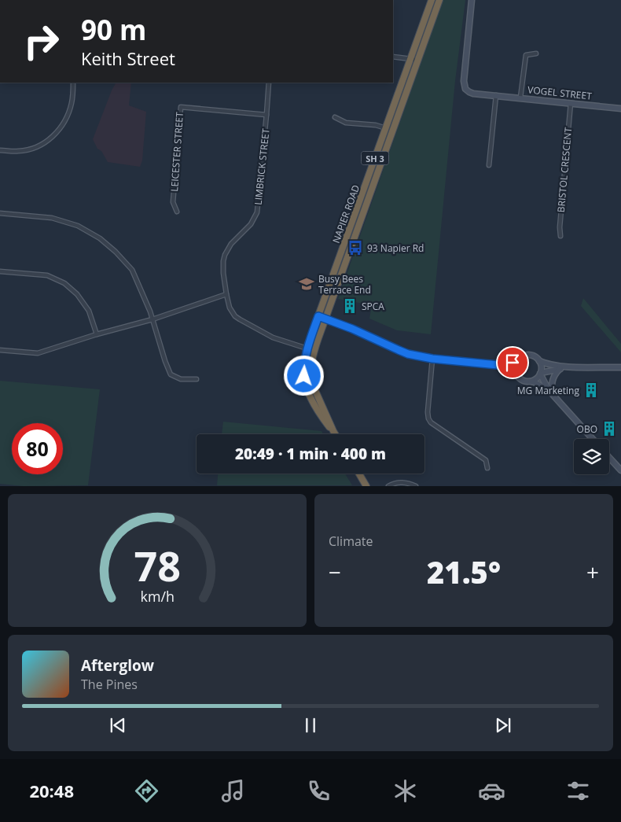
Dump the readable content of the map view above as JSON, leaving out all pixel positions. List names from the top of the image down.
{
  "streets": {
    "highway": ["SH 3", "NAPIER ROAD"],
    "main road": ["VOGEL STREET"],
    "street": ["LEICESTER STREET", "LIMBRICK STREET", "BRISTOL CRESCENT"]
  },
  "crossings": [
    ["VOGEL STREET", "BRISTOL CRESCENT"],
    ["LEICESTER STREET", "LIMBRICK STREET"],
    ["LIMBRICK STREET", "NAPIER ROAD"]
  ],
  "places": {
    "bus stop": ["93 Napier Rd"],
    "school or university": ["Busy Bees Terrace End"],
    "building": ["SPCA", "MG Marketing", "OBO"]
  },
  "page": {
    "turn": ["90 m", "Keith Street"],
    "limit": "80",
    "trip": "20:49 · 1 min · 400 m",
    "tile": "Climate",
    "heat": ["−", "21.5°", "+"],
    "song": ["Afterglow", "The Pines"],
    "tabs": "20:48",
    "gauge": ["78", "km/h"]
  }
}
